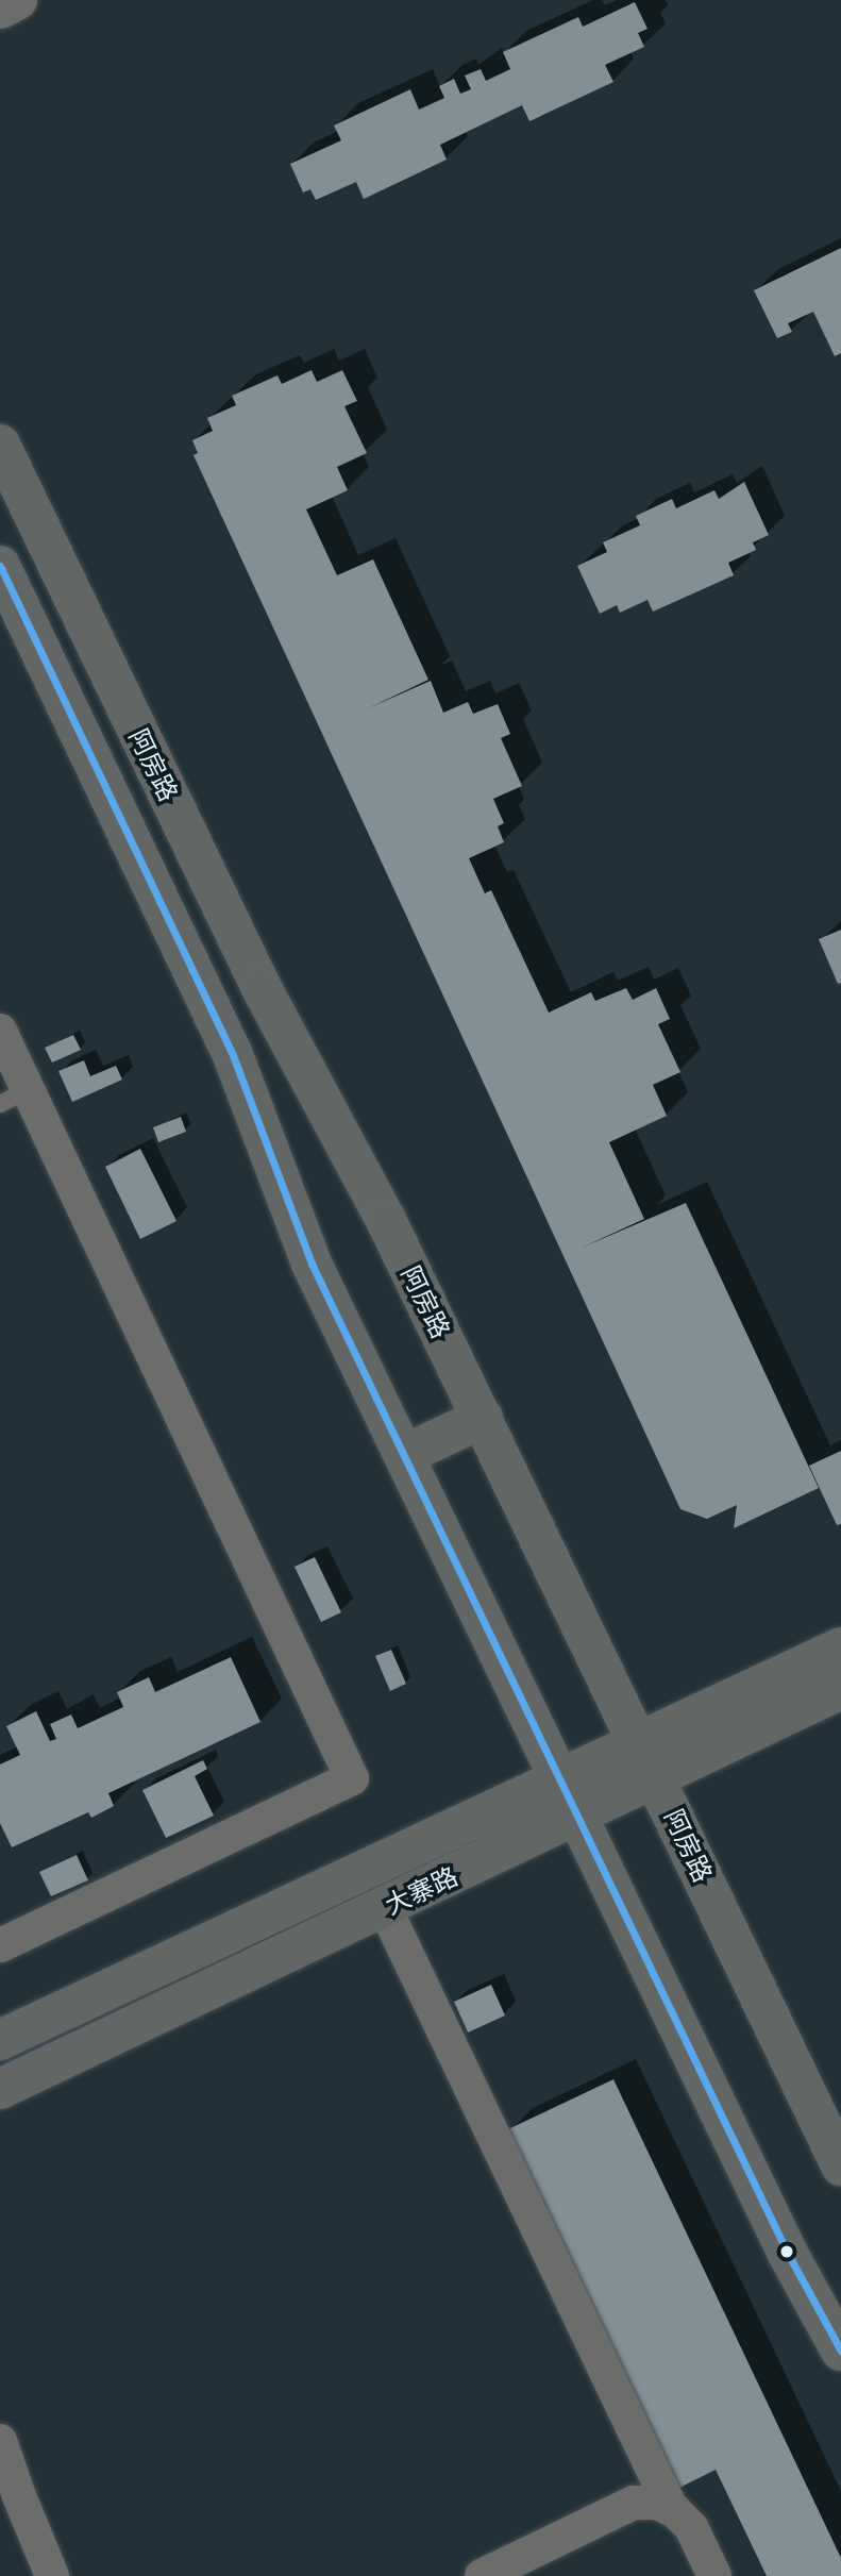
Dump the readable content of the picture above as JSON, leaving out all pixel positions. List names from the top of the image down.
{
  "streets": {
    "main road": ["阿房路", "大寨路"]
  },
  "crossings": [
    ["阿房路", "大寨路"]
  ]
}
